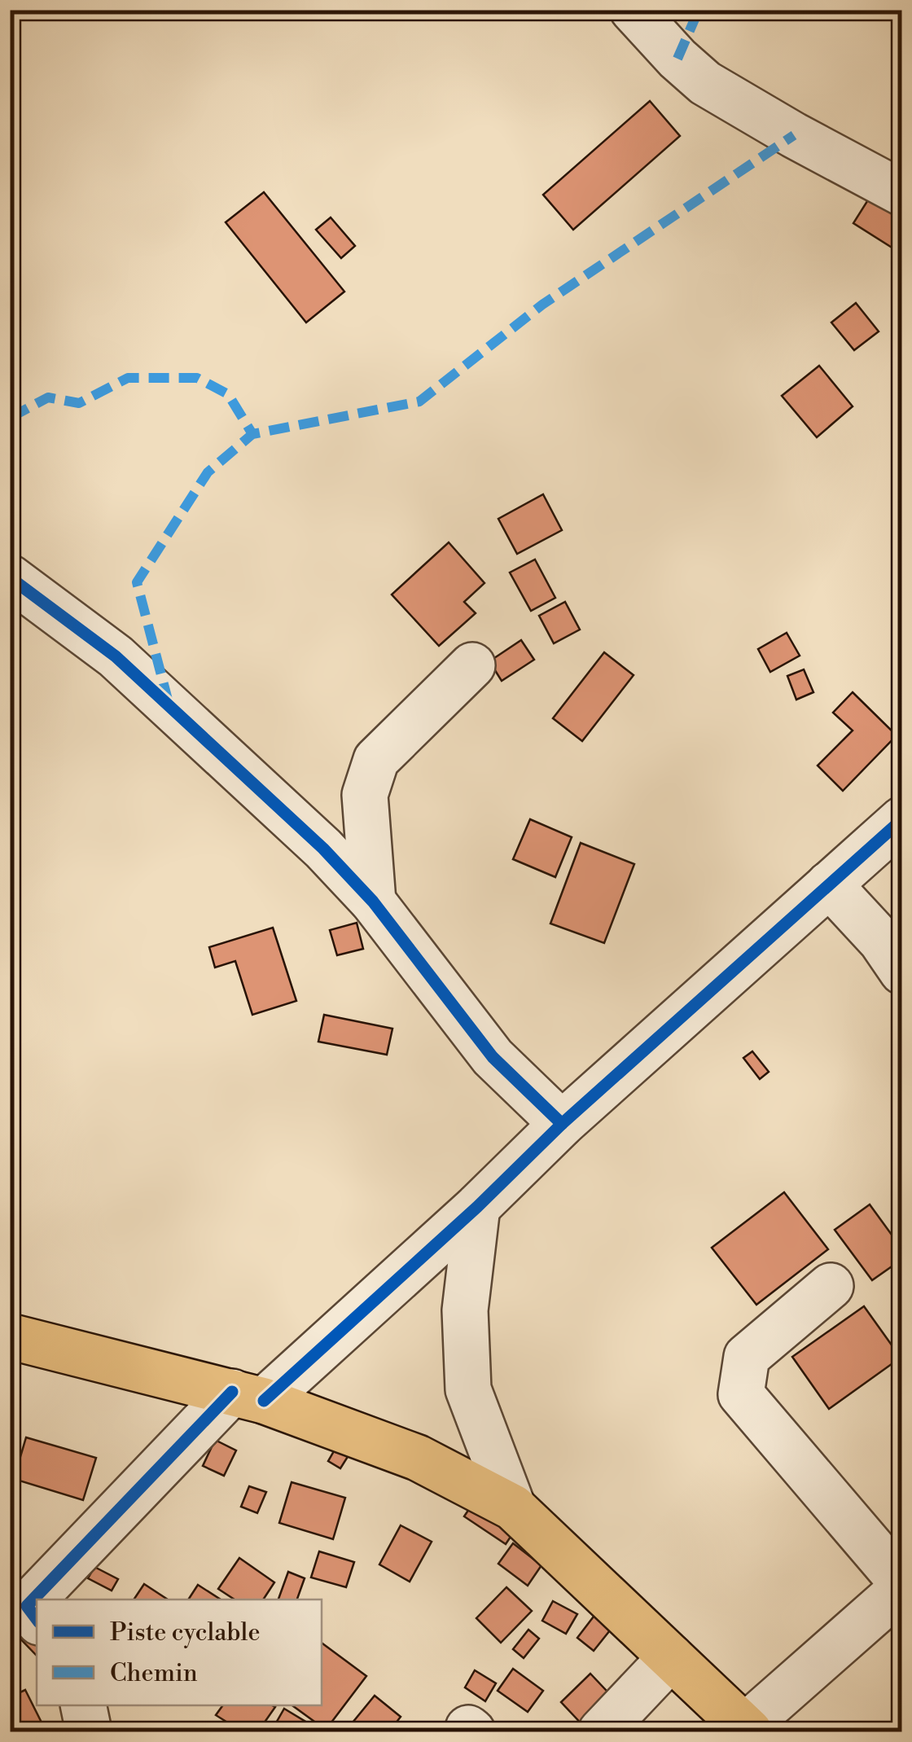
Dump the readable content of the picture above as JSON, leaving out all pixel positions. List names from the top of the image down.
{
  "legend": ["Piste cyclable", "Chemin"]
}
